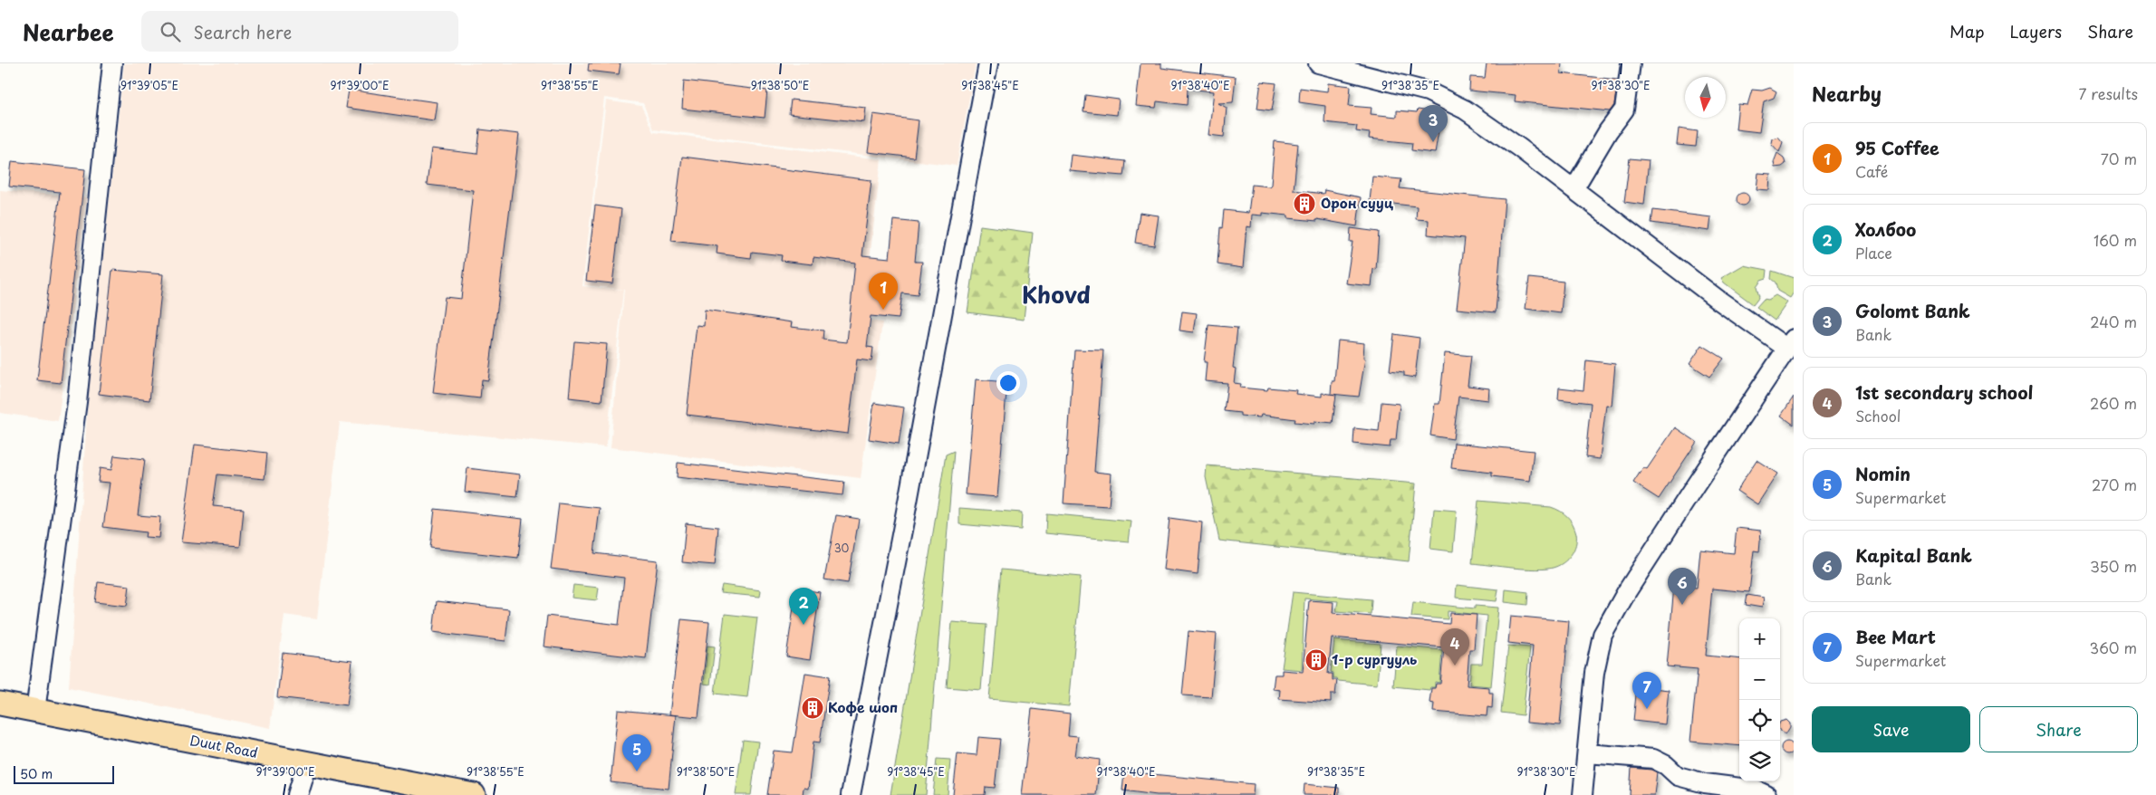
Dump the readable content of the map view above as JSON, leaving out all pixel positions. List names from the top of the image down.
{
  "streets": {
    "main road": ["Duut Road"]
  },
  "districts": ["Khovd"],
  "places": {
    "building": ["Орон сууц", "1-р сургууль", "Кофе шоп"]
  },
  "house_numbers": ["30"],
  "scale_bar": "50 m",
  "north": "bottom",
  "page": {
    "header": "Nearbee",
    "search": "Search here",
    "nav": ["Map", "Layers", "Share"],
    "heading": ["Nearby", "7 results"],
    "pins": [
      "3",
      "1",
      "6",
      "2",
      "4",
      "7",
      "5"
    ],
    "list": [
      {
        "mark": "1",
        "name": "95 Coffee",
        "note": "Café",
        "value": "70 m"
      },
      {
        "mark": "2",
        "name": "Холбоо",
        "note": "Place",
        "value": "160 m"
      },
      {
        "mark": "3",
        "name": "Golomt Bank",
        "note": "Bank",
        "value": "240 m"
      },
      {
        "mark": "4",
        "name": "1st secondary school",
        "note": "School",
        "value": "260 m"
      },
      {
        "mark": "5",
        "name": "Nomin",
        "note": "Supermarket",
        "value": "270 m"
      },
      {
        "mark": "6",
        "name": "Kapital Bank",
        "note": "Bank",
        "value": "350 m"
      },
      {
        "mark": "7",
        "name": "Bee Mart",
        "note": "Supermarket",
        "value": "360 m"
      }
    ],
    "map_buttons": ["+", "−"],
    "buttons": ["Save", "Share"],
    "scale": "50 m"
  },
  "coordinates": [
    "91°39'05\"E",
    "91°39'00\"E",
    "91°38'55\"E",
    "91°38'50\"E",
    "91°38'45\"E",
    "91°38'40\"E",
    "91°38'35\"E",
    "91°38'30\"E"
  ]
}
